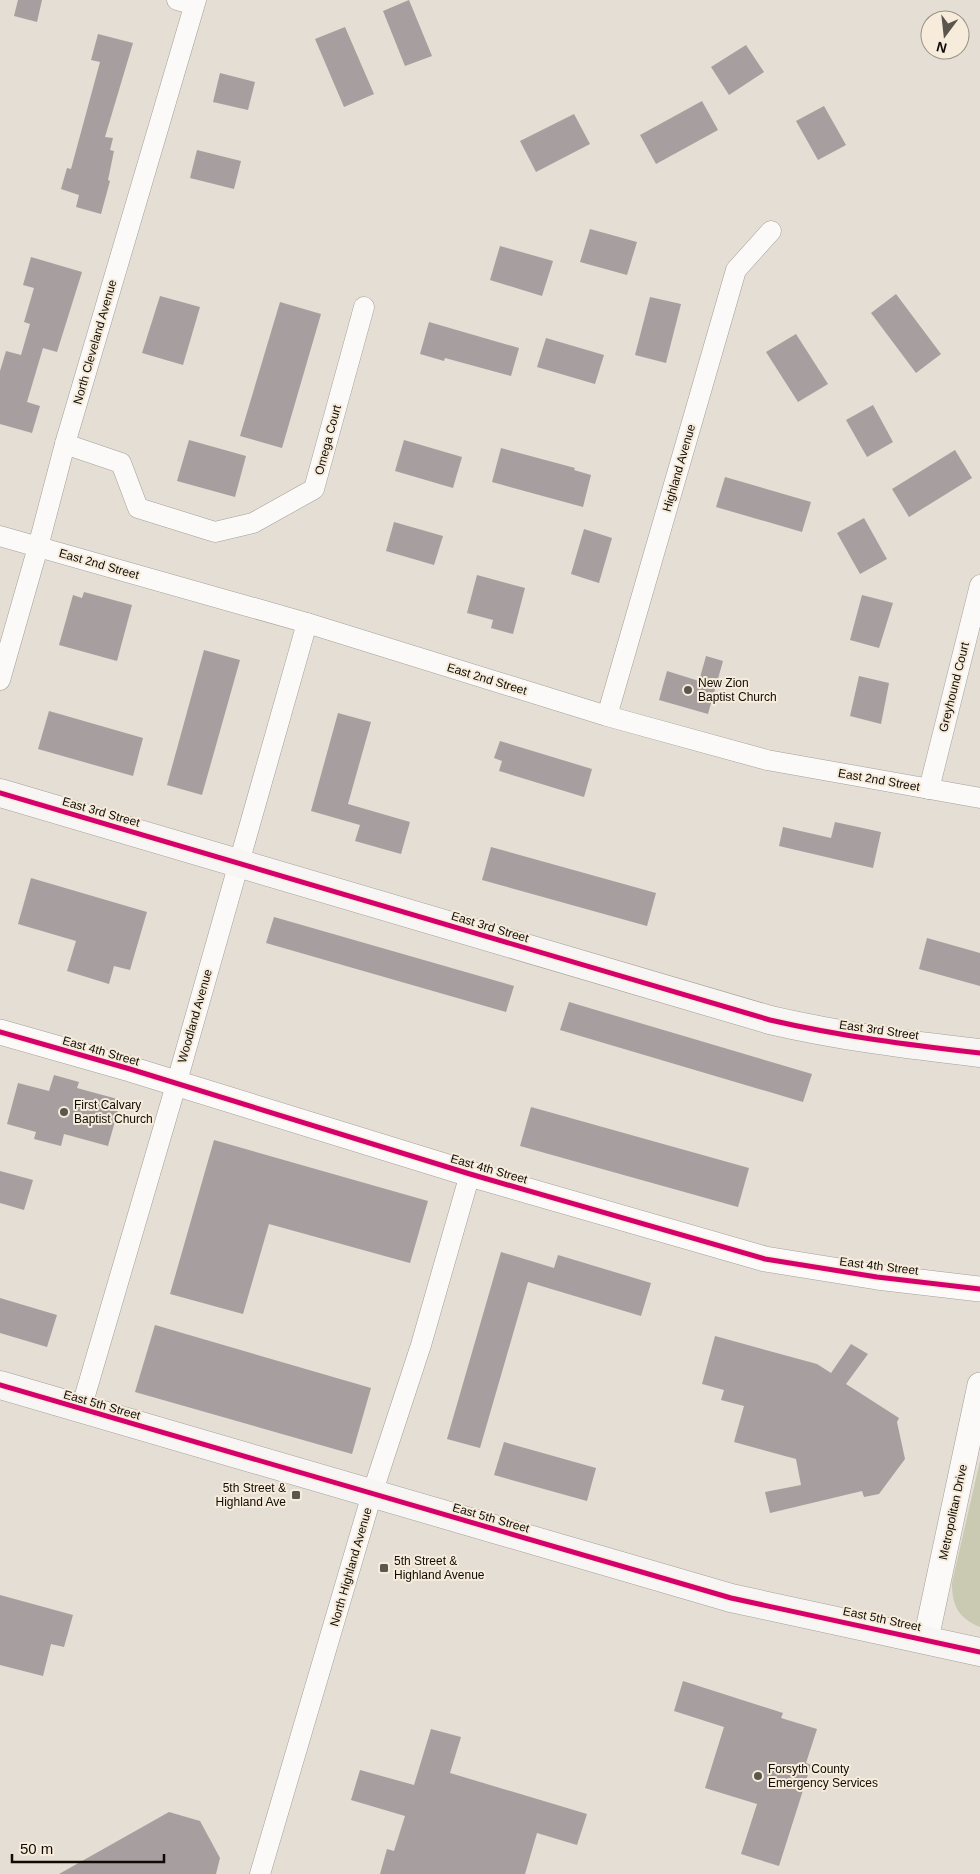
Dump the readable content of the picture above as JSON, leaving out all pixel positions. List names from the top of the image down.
{
  "streets": {
    "main road": ["East 3rd Street", "East 5th Street"],
    "street": [
      "North Cleveland Avenue",
      "Omega Court",
      "Highland Avenue",
      "East 2nd Street",
      "Greyhound Court",
      "Woodland Avenue",
      "East 4th Street",
      "Metropolitan Drive",
      "North Highland Avenue"
    ]
  },
  "crossings": [
    ["North Cleveland Avenue", "Omega Court"],
    ["North Cleveland Avenue", "East 2nd Street"],
    ["Highland Avenue", "East 2nd Street"],
    ["East 2nd Street", "Greyhound Court"],
    ["East 2nd Street", "Woodland Avenue"],
    ["East 3rd Street", "Woodland Avenue"],
    ["Woodland Avenue", "East 4th Street"],
    ["Woodland Avenue", "East 5th Street"],
    ["East 4th Street", "North Highland Avenue"],
    ["East 5th Street", "Metropolitan Drive"],
    ["East 5th Street", "North Highland Avenue"]
  ],
  "places": {
    "other": ["New Zion Baptist Church", "First Calvary Baptist Church", "Forsyth County Emergency Services"],
    "transit": ["5th Street & Highland Ave", "5th Street & Highland Avenue"]
  },
  "scale_bar": "50 m",
  "north": "bottom"
}
